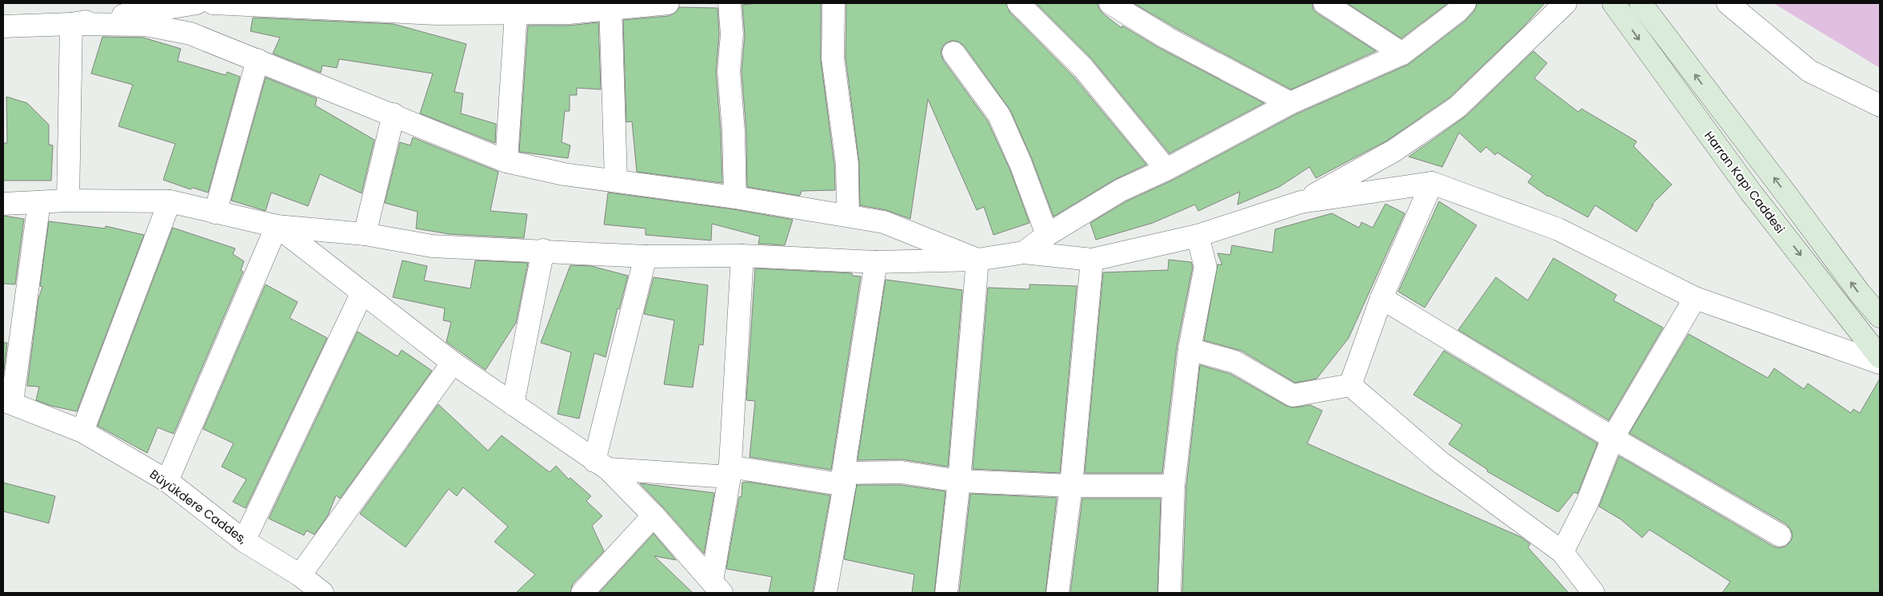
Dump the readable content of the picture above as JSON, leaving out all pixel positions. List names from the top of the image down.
{
  "streets": {
    "main road": ["Harran Kapı Caddesi"],
    "street": ["Büyükdere Caddes,"]
  }
}
